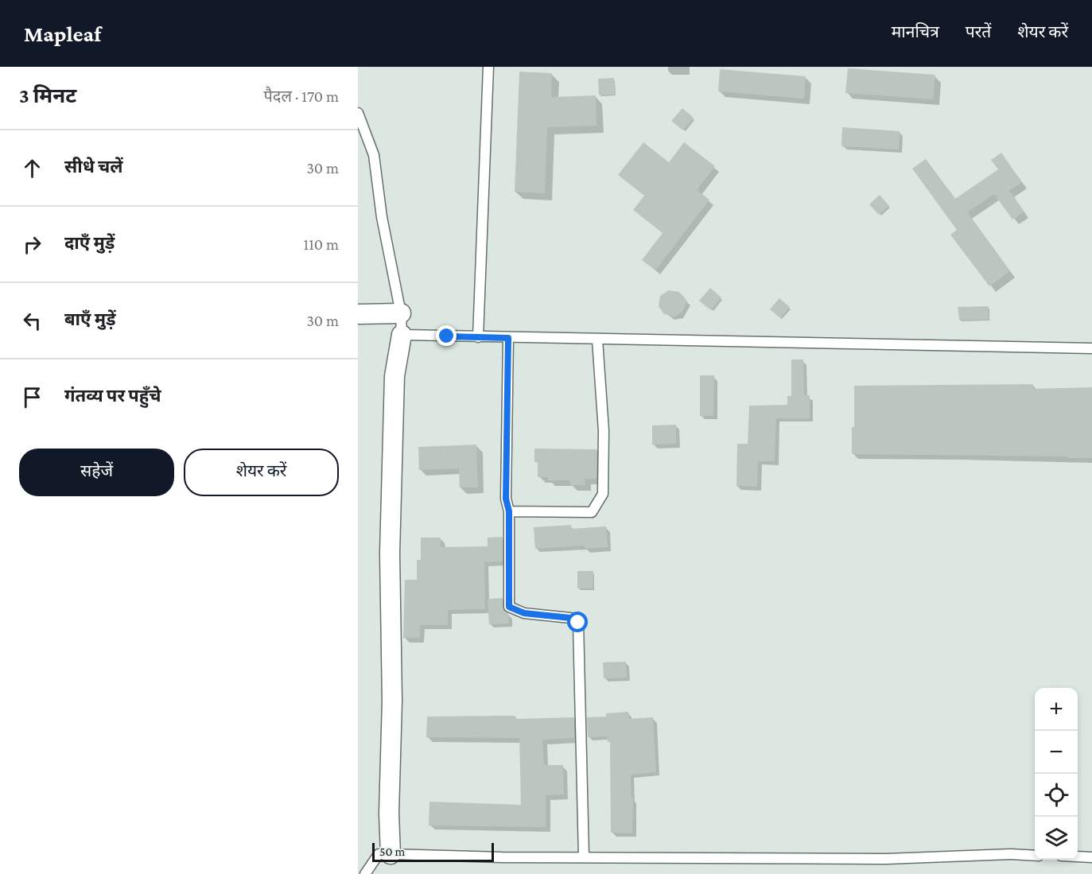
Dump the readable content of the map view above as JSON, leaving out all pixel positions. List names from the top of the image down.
{
  "scale_bar": "50 m",
  "page": {
    "header": "Mapleaf",
    "nav": ["मानचित्र", "परतें", "शेयर करें"],
    "heading": ["3 मिनट", "पैदल · 170 m"],
    "list": [
      ["सीधे चलें", "30 m"],
      ["दाएँ मुड़ें", "110 m"],
      ["बाएँ मुड़ें", "30 m"],
      "गंतव्य पर पहुँचे"
    ],
    "buttons": ["सहेजें", "शेयर करें"],
    "map_buttons": ["+", "−"],
    "scale": "50 m"
  }
}
